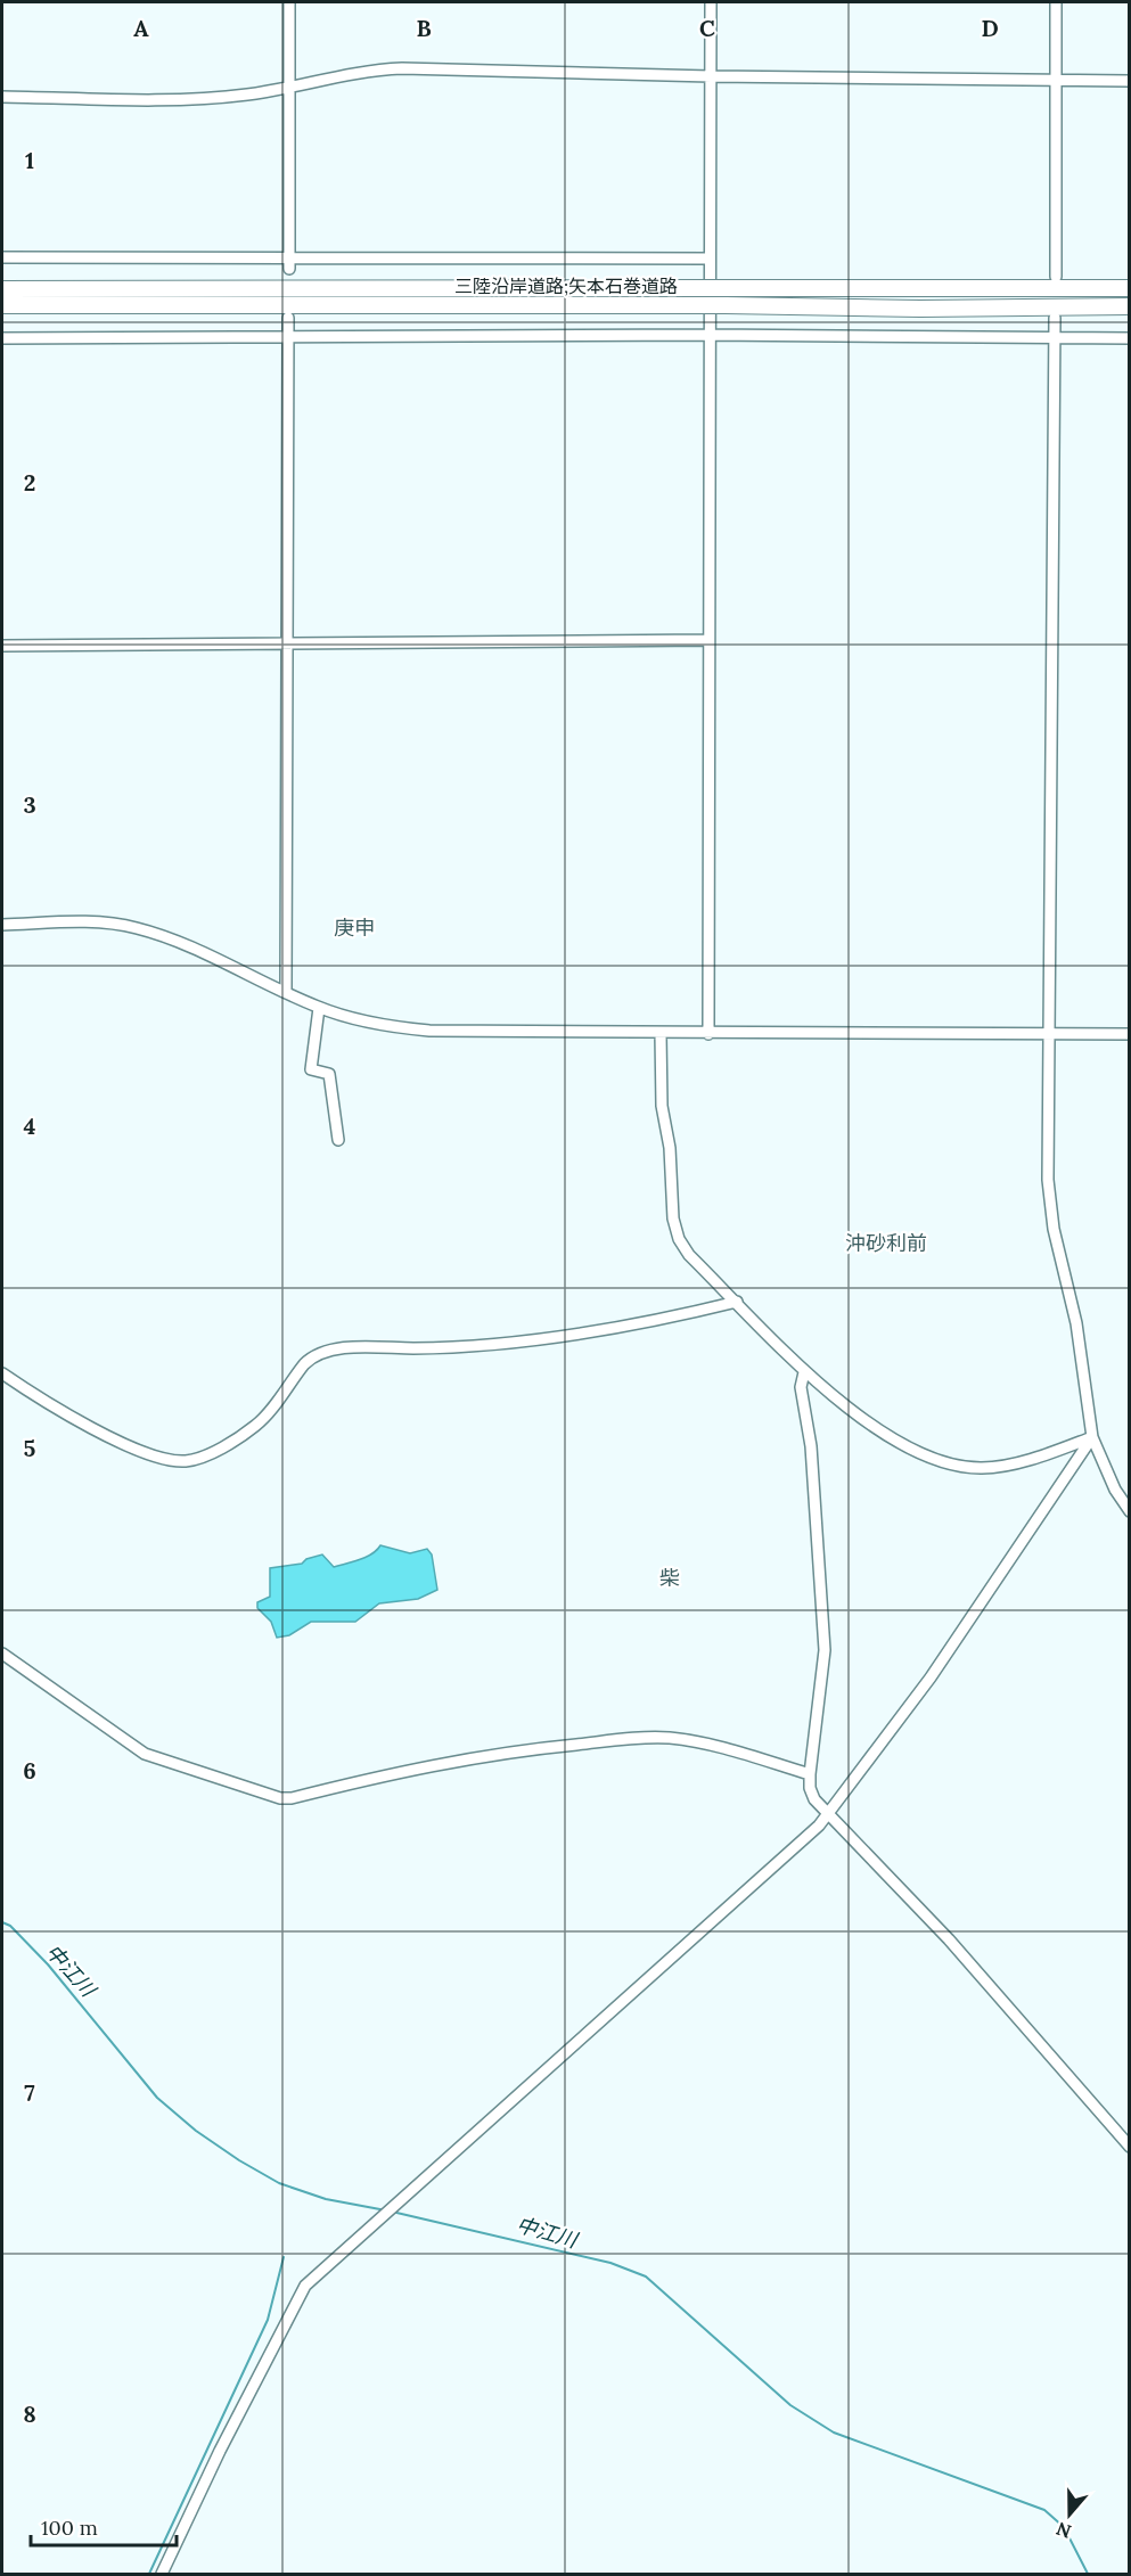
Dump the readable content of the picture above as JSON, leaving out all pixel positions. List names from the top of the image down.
{
  "streets": {
    "highway": ["三陸沿岸道路;矢本石巻道路"]
  },
  "districts": ["庚申", "沖砂利前", "柴"],
  "water": ["中江川"],
  "scale_bar": "100 m",
  "north": "bottom",
  "grid": {
    "columns": [
      "A",
      "B",
      "C",
      "D"
    ],
    "rows": [
      "1",
      "2",
      "3",
      "4",
      "5",
      "6",
      "7",
      "8"
    ]
  }
}
